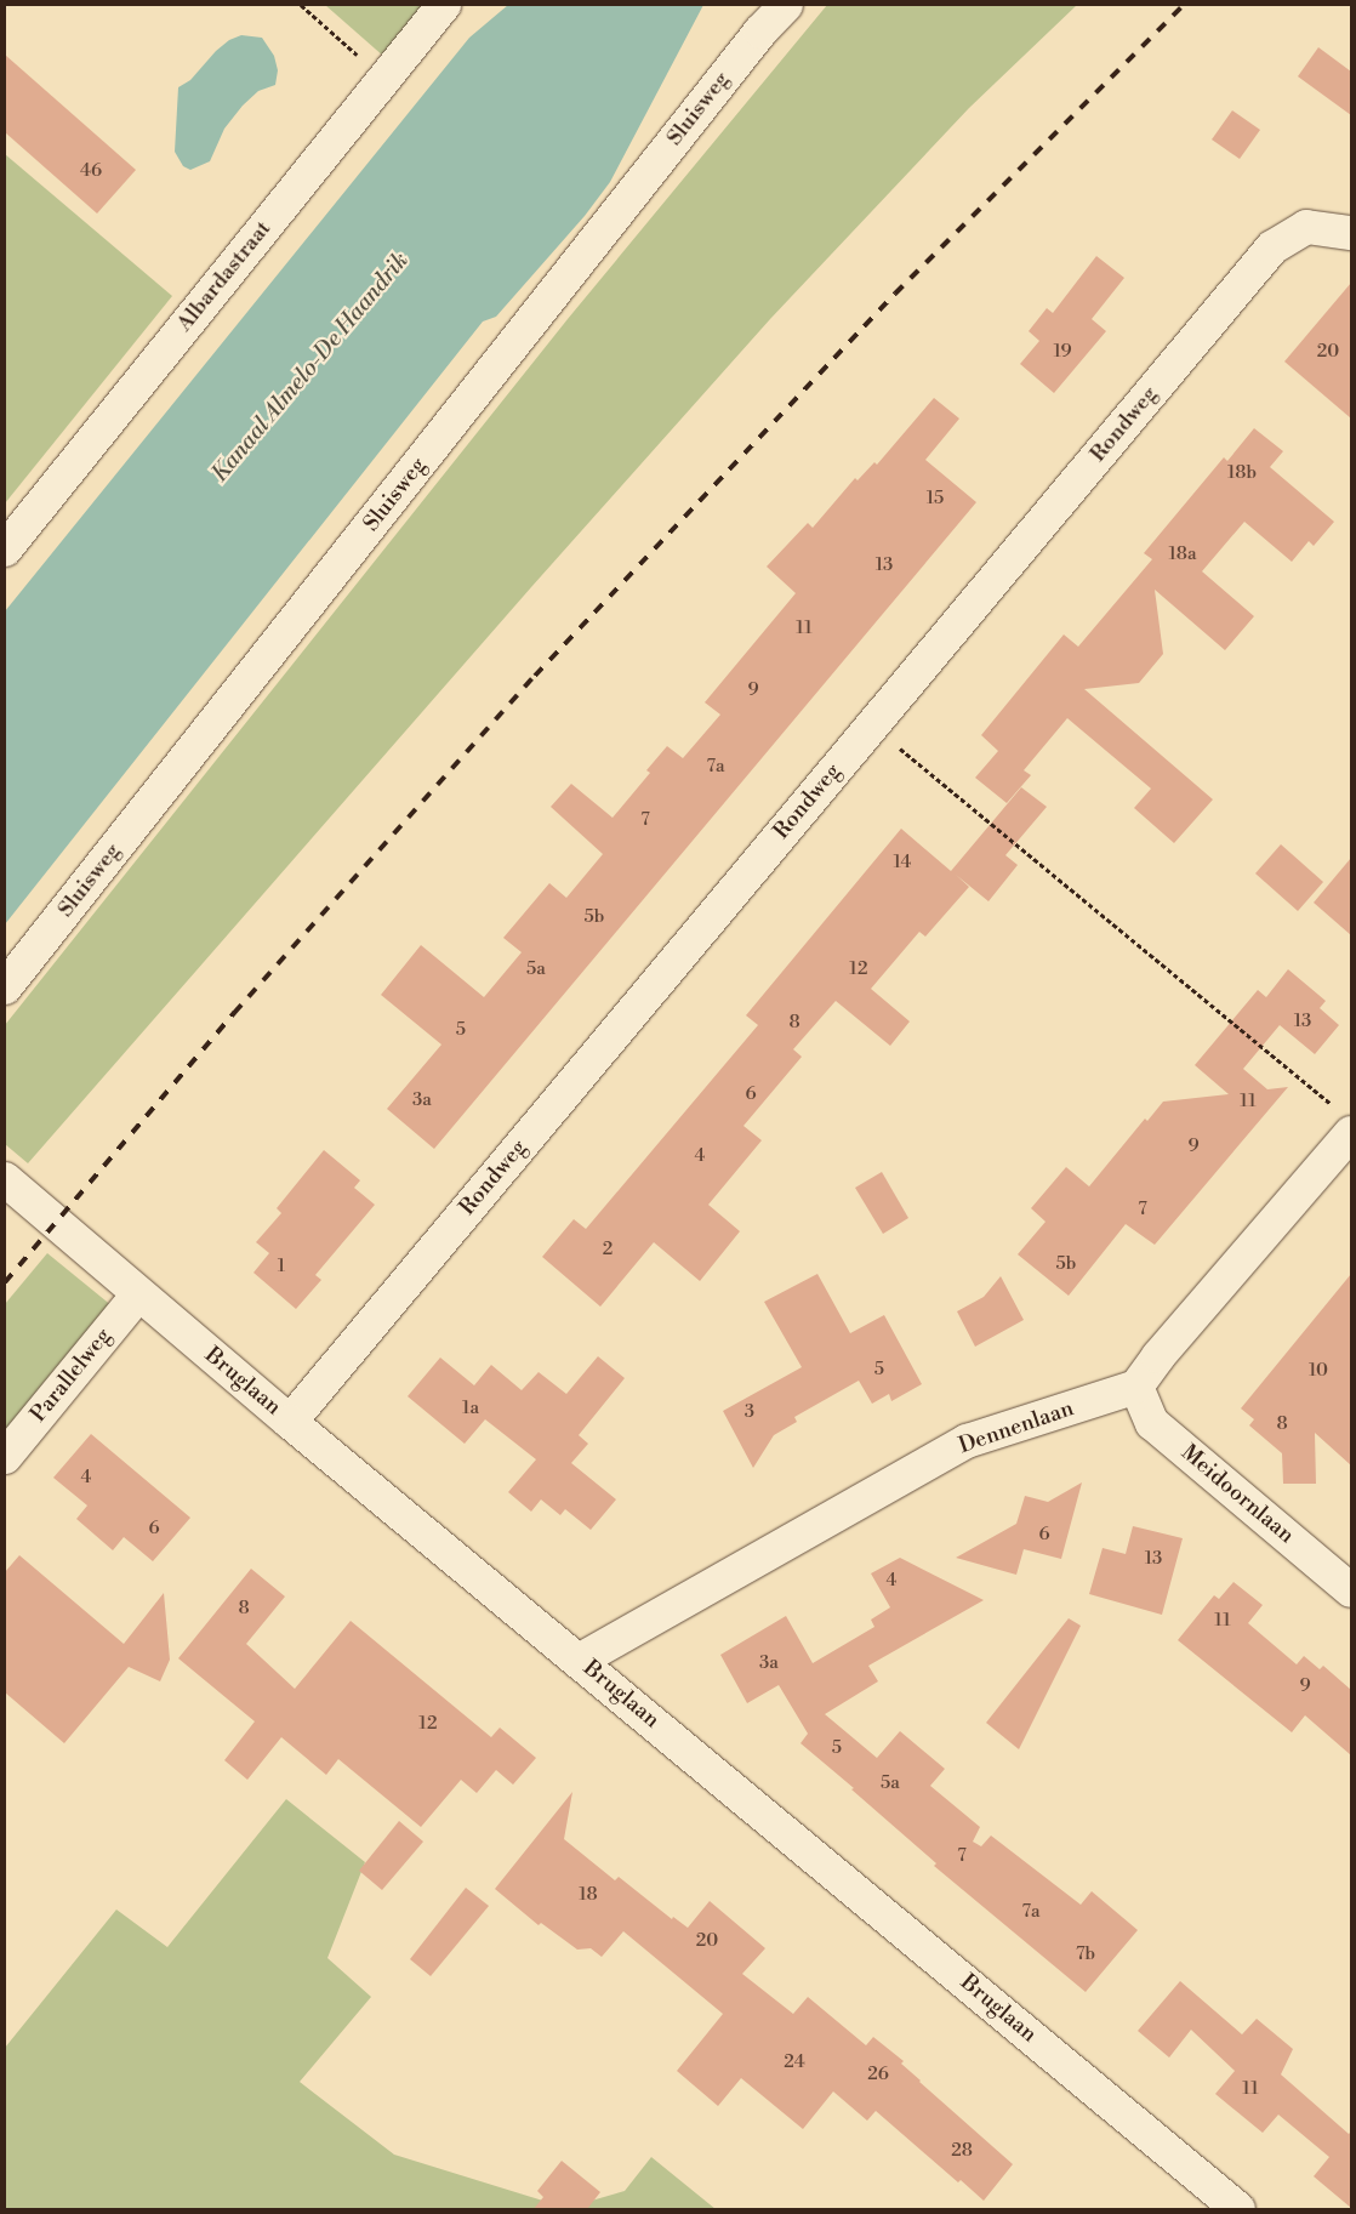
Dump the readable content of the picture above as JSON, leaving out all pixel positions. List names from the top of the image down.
{
  "streets": {
    "street": [
      "Sluisweg",
      "Albardastraat",
      "Rondweg",
      "Parallelweg",
      "Bruglaan",
      "Dennenlaan",
      "Meidoornlaan"
    ]
  },
  "crossings": [
    ["Rondweg", "Bruglaan"],
    ["Parallelweg", "Bruglaan"],
    ["Bruglaan", "Dennenlaan"],
    ["Dennenlaan", "Meidoornlaan"]
  ],
  "water": ["Kanaal Almelo-De Haandrik"],
  "house_numbers": [
    "46",
    "19",
    "20",
    "18b",
    "15",
    "18a",
    "13",
    "11",
    "9",
    "7a",
    "7",
    "14",
    "5b",
    "5a",
    "12",
    "13",
    "8",
    "5",
    "6",
    "3a",
    "11",
    "9",
    "4",
    "7",
    "2",
    "5b",
    "1",
    "5",
    "10",
    "1a",
    "3",
    "8",
    "4",
    "6",
    "6",
    "13",
    "4",
    "8",
    "11",
    "3a",
    "9",
    "12",
    "5",
    "5a",
    "7",
    "18",
    "7a",
    "20",
    "7b",
    "24",
    "26",
    "11",
    "28"
  ]
}
